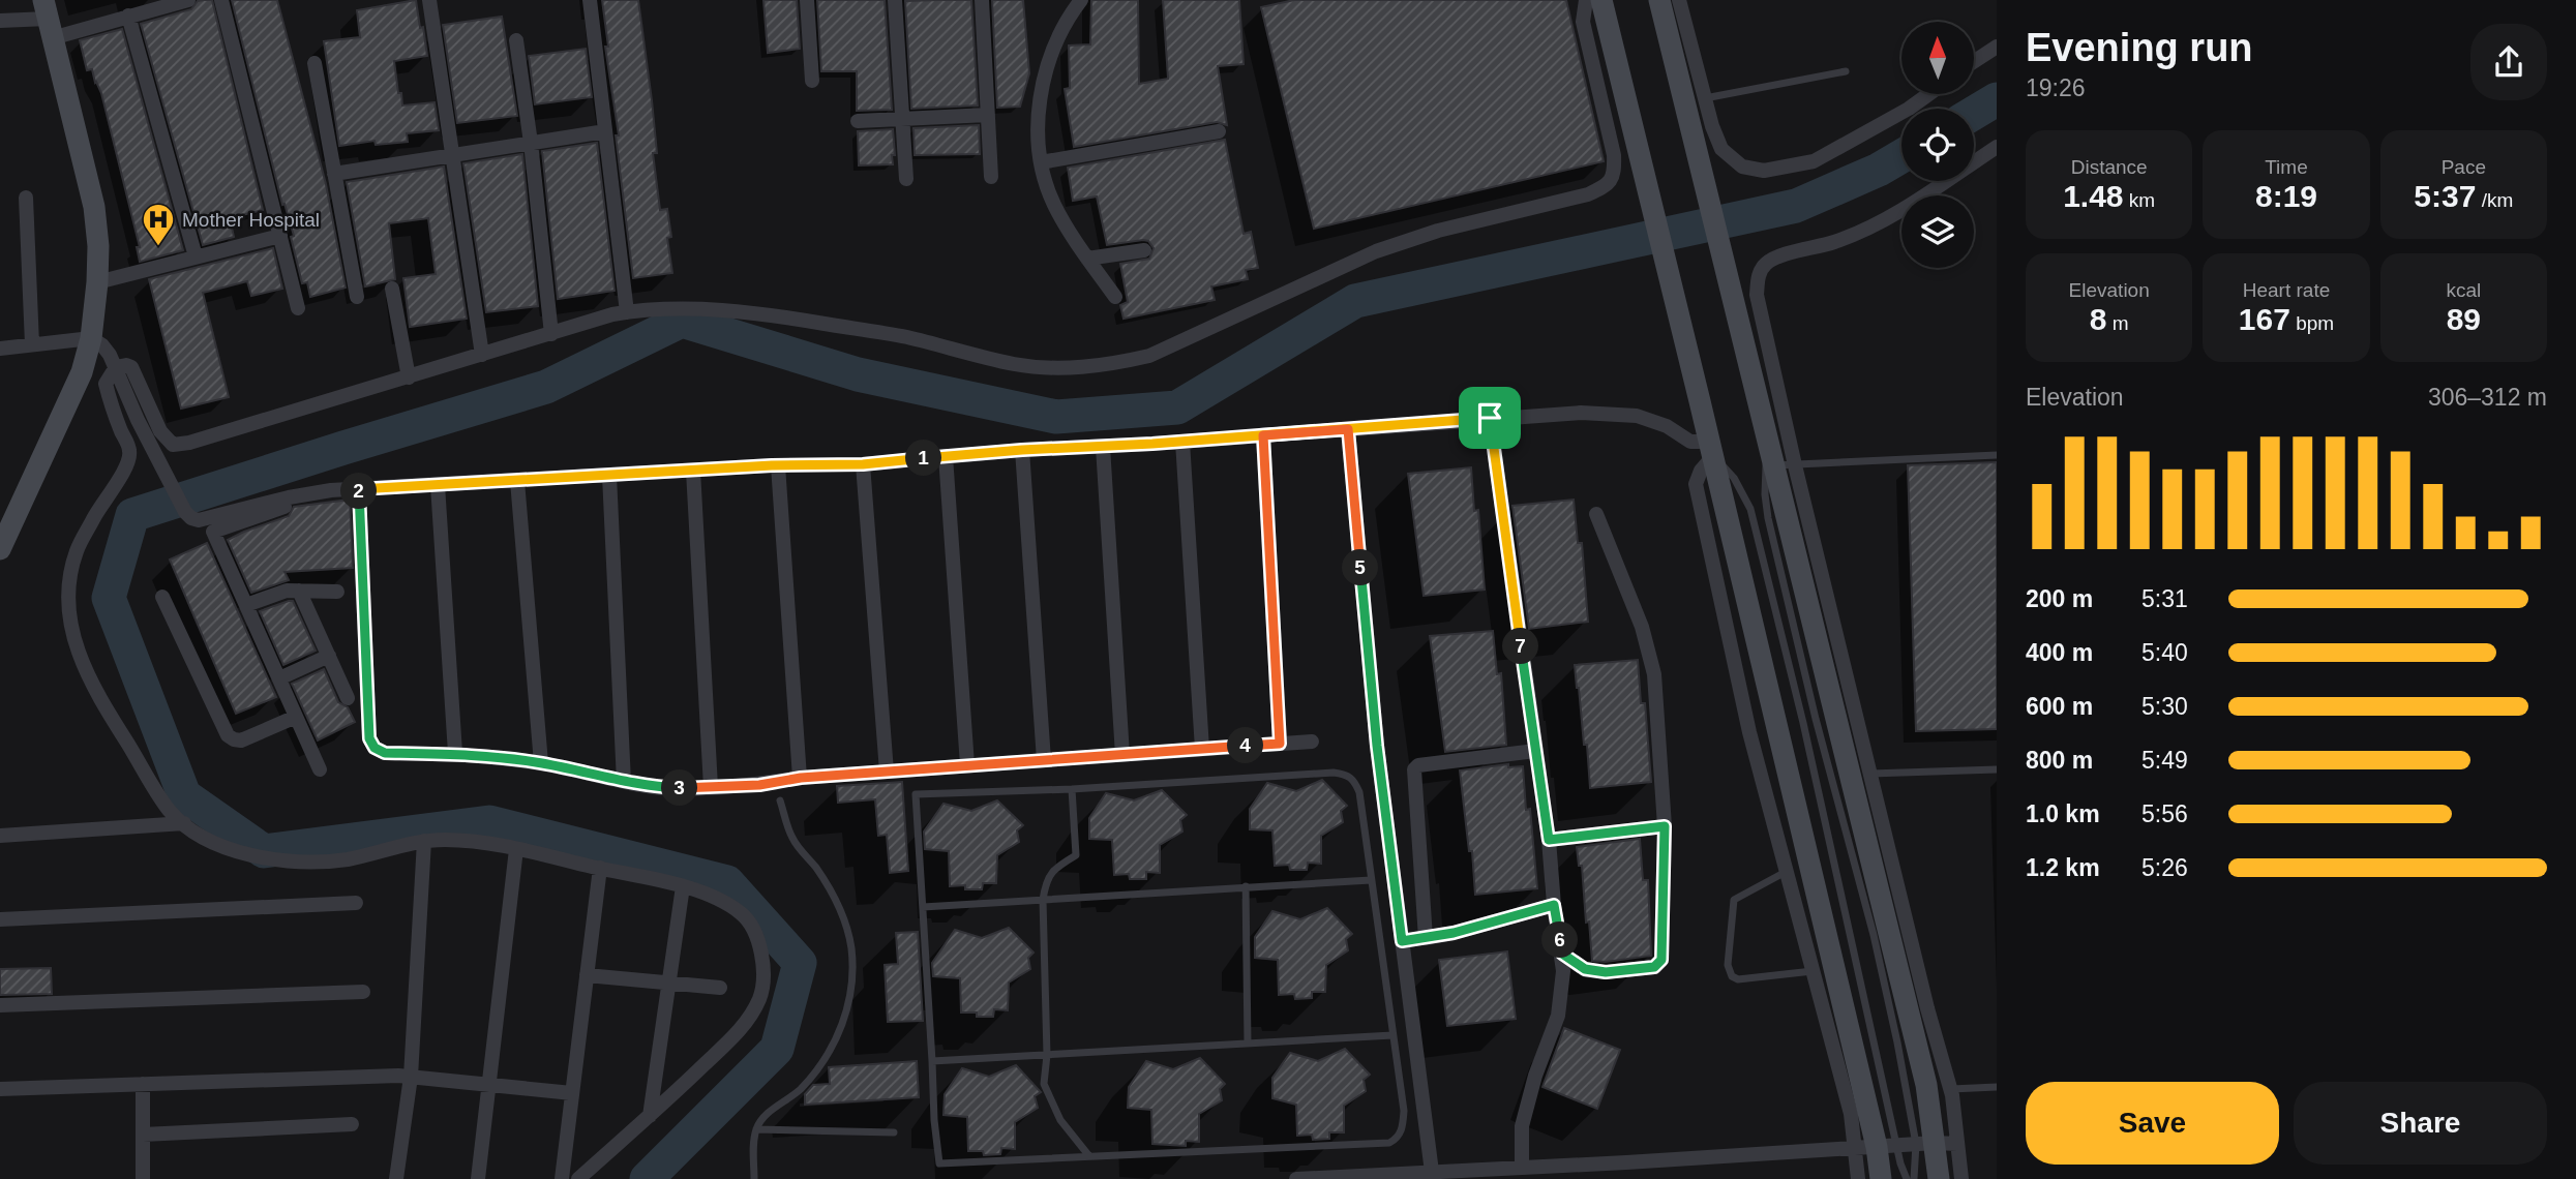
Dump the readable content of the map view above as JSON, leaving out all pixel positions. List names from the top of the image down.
{
  "places": {
    "hospital": ["Mother Hospital"]
  },
  "north": "top",
  "page": {
    "heading": ["Evening run", "19:26"],
    "stats": [
      ["Distance", "1.48 km"],
      ["Time", "8:19"],
      ["Pace", "5:37 /km"],
      ["Elevation", "8 m"],
      ["Heart rate", "167 bpm"],
      ["kcal", "89"]
    ],
    "chart": ["Elevation", "306–312 m"],
    "pins": [
      "1",
      "2",
      "5",
      "7",
      "4",
      "3",
      "6"
    ],
    "list": [
      {
        "name": "200 m",
        "note": "5:31"
      },
      {
        "name": "400 m",
        "note": "5:40"
      },
      {
        "name": "600 m",
        "note": "5:30"
      },
      {
        "name": "800 m",
        "note": "5:49"
      },
      {
        "name": "1.0 km",
        "note": "5:56"
      },
      {
        "name": "1.2 km",
        "note": "5:26"
      }
    ],
    "buttons": ["Save", "Share"]
  }
}
